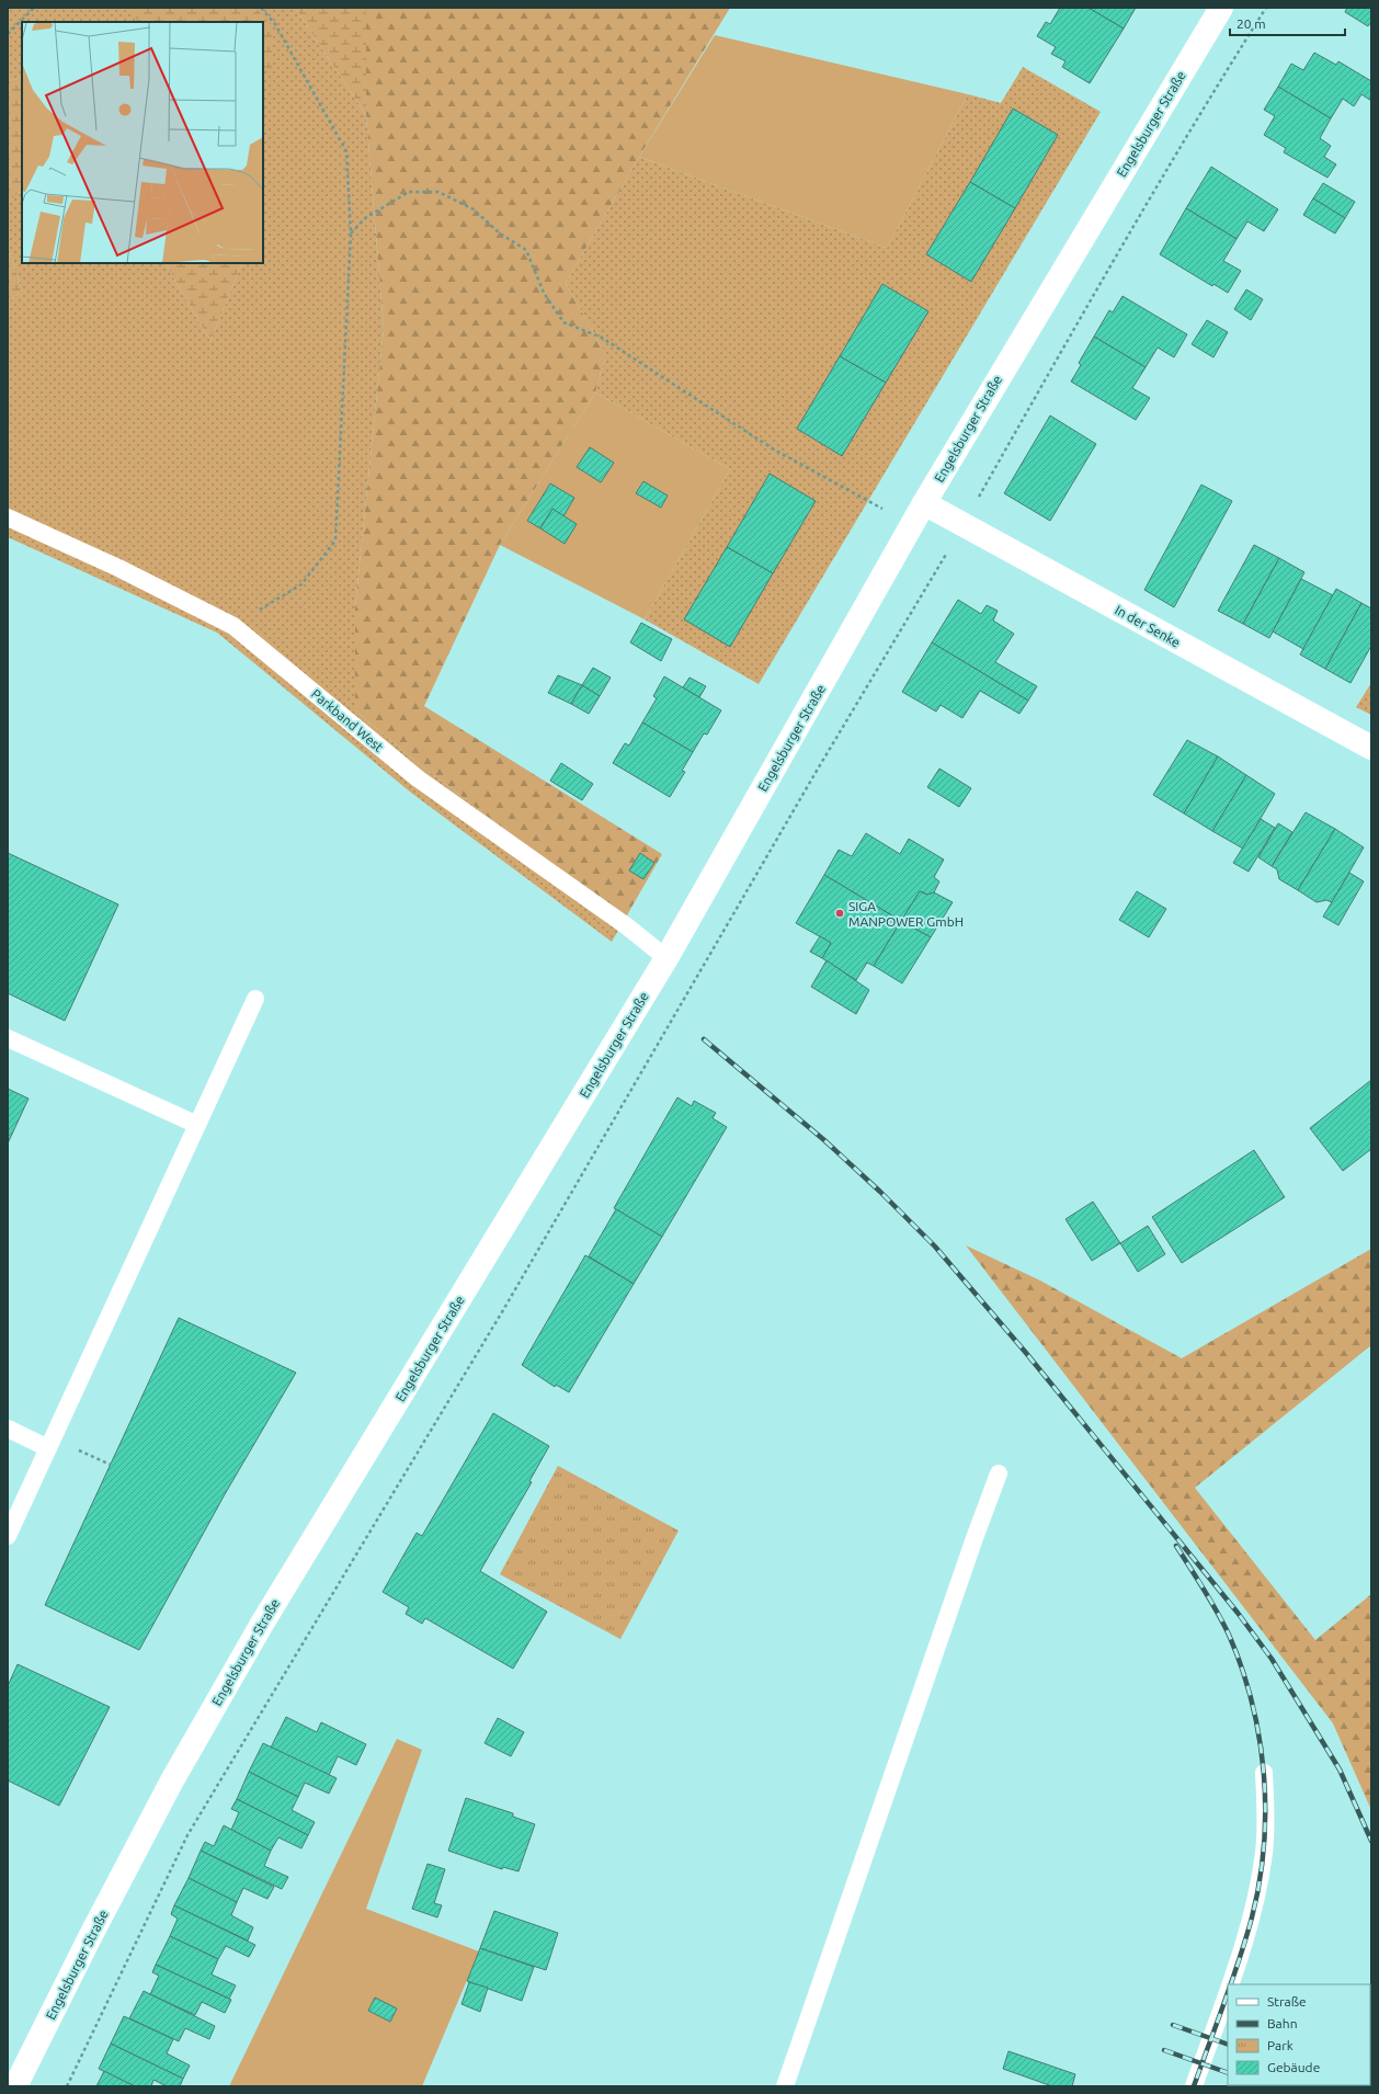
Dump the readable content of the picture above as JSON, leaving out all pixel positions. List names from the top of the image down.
{
  "streets": {
    "street": ["Engelsburger Straße", "In der Senke"],
    "lane": ["Parkband West"]
  },
  "crossings": [
    ["Engelsburger Straße", "In der Senke"],
    ["Engelsburger Straße", "Parkband West"]
  ],
  "places": ["SIGA MANPOWER GmbH"],
  "legend": [
    "Straße",
    "Bahn",
    "Park",
    "Gebäude"
  ],
  "scale_bar": "20 m"
}
